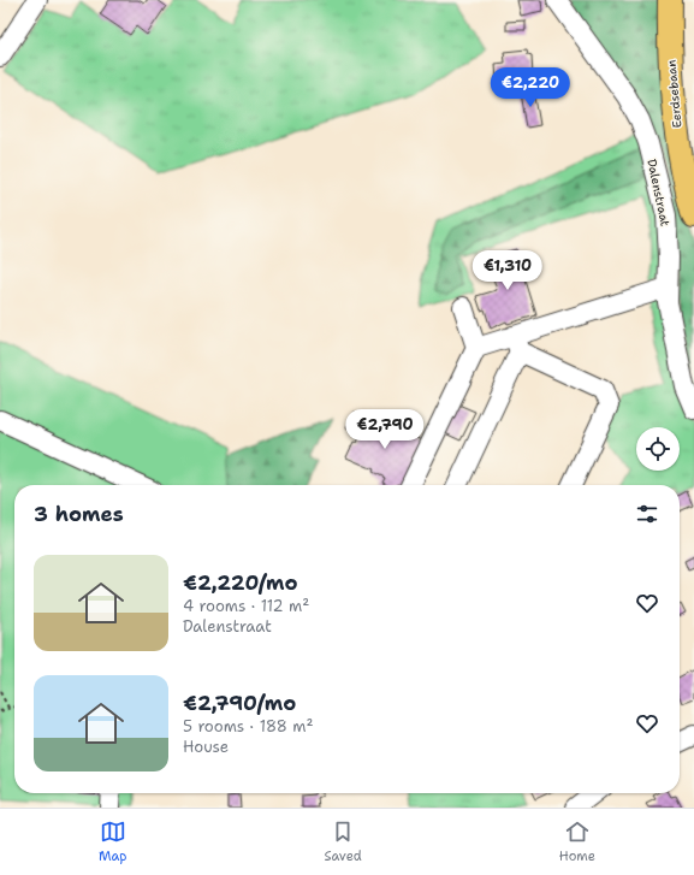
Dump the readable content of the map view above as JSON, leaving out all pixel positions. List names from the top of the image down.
{
  "streets": {
    "main road": ["Eerdsebaan"],
    "street": ["Dalenstraat"]
  },
  "page": {
    "price": ["€2,220", "€1,310", "€2,790"],
    "heading": "3 homes",
    "list": [
      {
        "name": "€2,220/mo",
        "note": "4 rooms · 112 m² · Dalenstraat"
      },
      {
        "name": "€2,790/mo",
        "note": "5 rooms · 188 m² · House"
      }
    ],
    "tabs": ["Map", "Saved", "Home"]
  }
}
